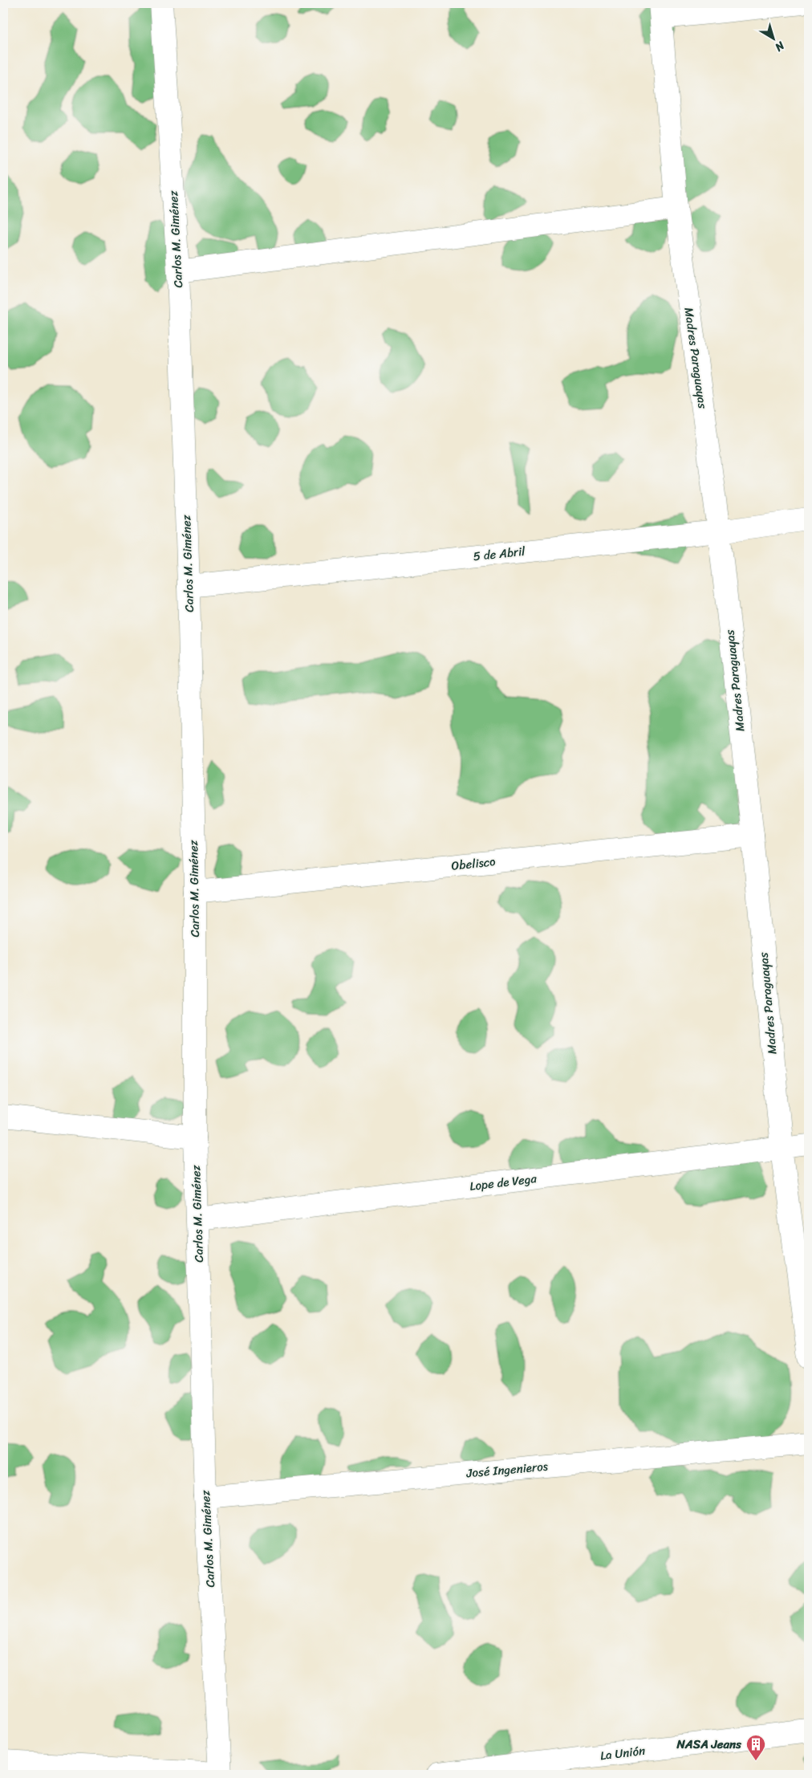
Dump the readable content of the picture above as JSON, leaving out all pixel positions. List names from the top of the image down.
{
  "streets": {
    "street": [
      "Carlos M. Giménez",
      "Madres Paraguayas",
      "5 de Abril",
      "Obelisco",
      "Lope de Vega",
      "José Ingenieros",
      "La Unión"
    ]
  },
  "crossings": [
    ["Carlos M. Giménez", "5 de Abril"],
    ["Carlos M. Giménez", "Obelisco"],
    ["Carlos M. Giménez", "Lope de Vega"],
    ["Carlos M. Giménez", "José Ingenieros"],
    ["Madres Paraguayas", "5 de Abril"],
    ["Madres Paraguayas", "Obelisco"],
    ["Madres Paraguayas", "Lope de Vega"]
  ],
  "places": {
    "building": ["NASA Jeans"]
  },
  "north": "bottom right"
}
